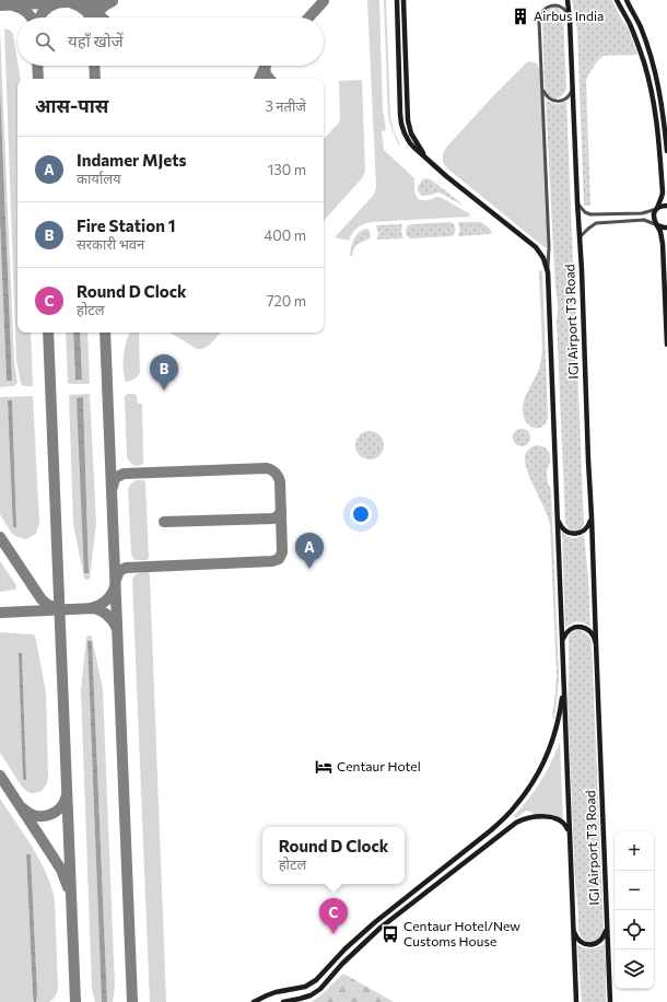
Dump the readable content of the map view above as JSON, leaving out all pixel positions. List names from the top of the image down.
{
  "streets": {
    "main road": ["IGI Airport T3 Road"]
  },
  "places": {
    "building": ["Airbus India"],
    "hotel": ["Centaur Hotel"],
    "bus stop": ["Centaur Hotel/New Customs House"]
  },
  "page": {
    "search": "यहाँ खोजें",
    "heading": ["आस-पास", "3 नतीजे"],
    "list": [
      {
        "mark": "A",
        "name": "Indamer MJets",
        "note": "कार्यालय",
        "value": "130 m"
      },
      {
        "mark": "B",
        "name": "Fire Station 1",
        "note": "सरकारी भवन",
        "value": "400 m"
      },
      {
        "mark": "C",
        "name": "Round D Clock",
        "note": "होटल",
        "value": "720 m"
      }
    ],
    "pins": ["B", "A", "C"],
    "popup": ["Round D Clock", "होटल"],
    "map_buttons": ["+", "−"]
  }
}
